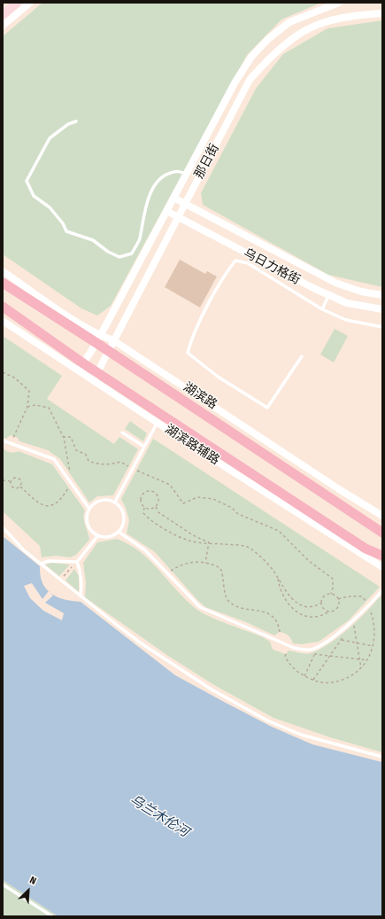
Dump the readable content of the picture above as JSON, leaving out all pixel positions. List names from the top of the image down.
{
  "streets": {
    "main road": ["湖滨路"],
    "street": ["那日街", "乌日力格街", "湖滨路辅路"]
  },
  "crossings": [
    ["那日街", "乌日力格街"],
    ["那日街", "湖滨路"],
    ["那日街", "湖滨路辅路"]
  ],
  "water": ["乌兰木伦河"],
  "north": "top right"
}
